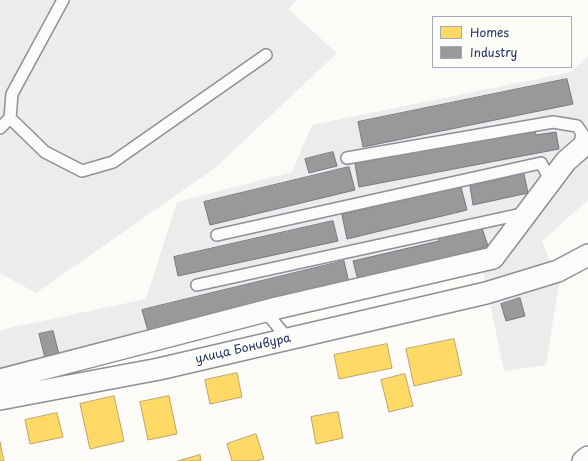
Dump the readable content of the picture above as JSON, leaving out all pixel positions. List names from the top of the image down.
{
  "streets": {
    "street": ["улица Бонивура"]
  },
  "legend": ["Homes", "Industry"]
}
